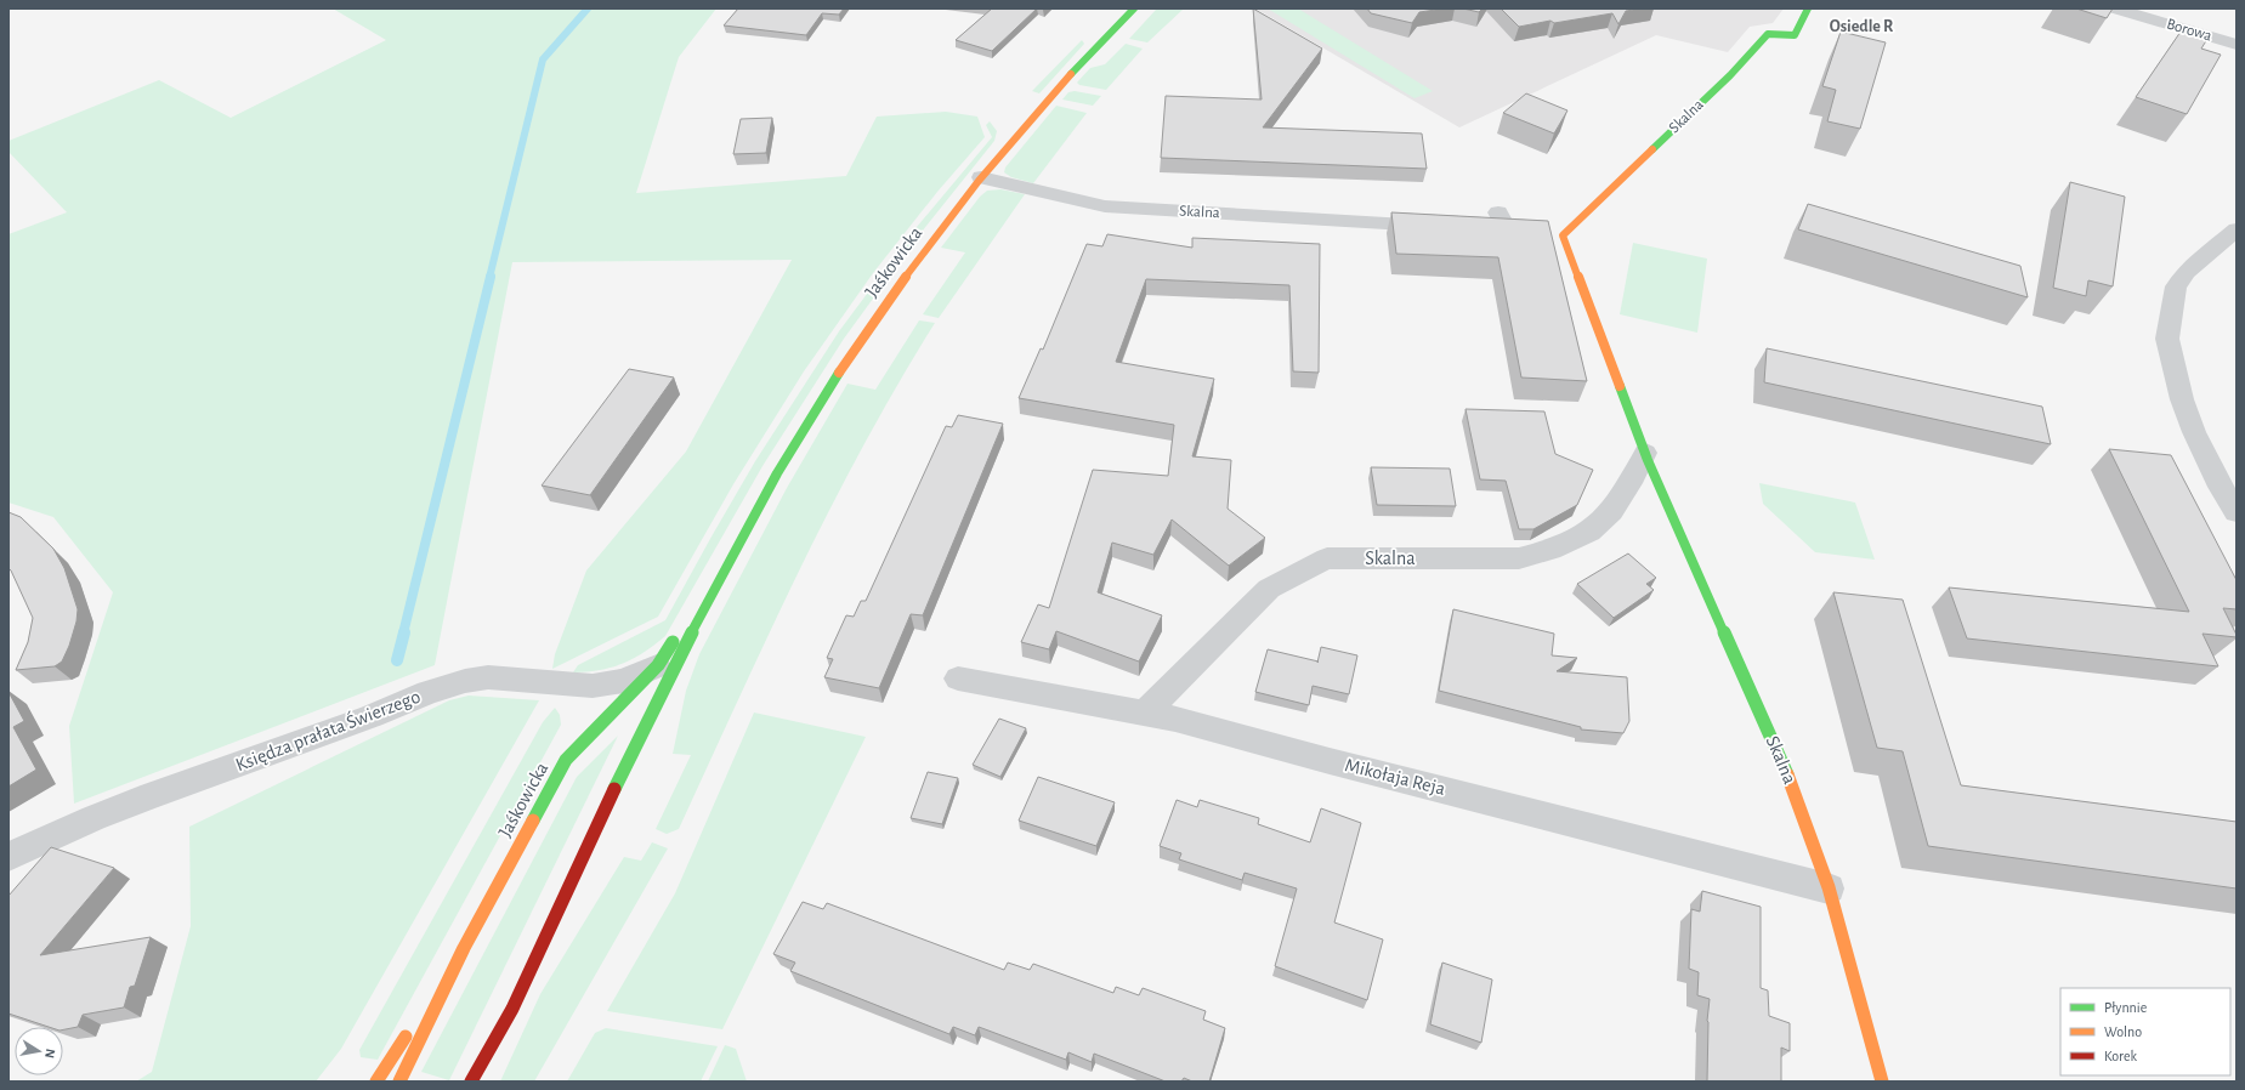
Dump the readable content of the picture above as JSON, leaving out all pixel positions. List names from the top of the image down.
{
  "streets": {
    "street": [
      "Borowa",
      "Skalna",
      "Jaśkowicka",
      "Księdza prałata Świerzego",
      "Mikołaja Reja"
    ]
  },
  "crossings": [
    ["Skalna", "Jaśkowicka"],
    ["Skalna", "Mikołaja Reja"],
    ["Jaśkowicka", "Księdza prałata Świerzego"]
  ],
  "districts": ["Osiedle R"],
  "legend": ["Płynnie", "Wolno", "Korek"],
  "north": "right"
}
